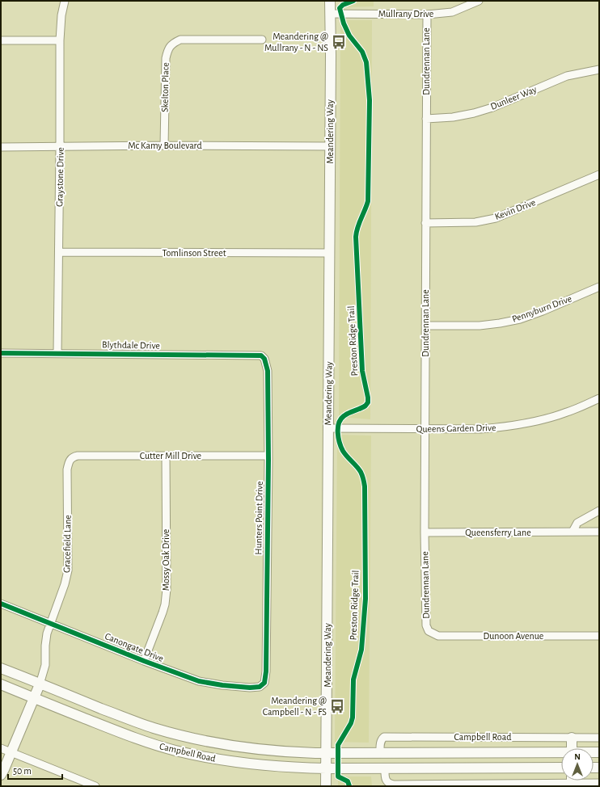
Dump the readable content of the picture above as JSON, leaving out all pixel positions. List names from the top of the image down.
{
  "streets": {
    "main road": ["Meandering Way", "Gracefield Lane", "Campbell Road"],
    "street": [
      "Mullrany Drive",
      "Dundrennan Lane",
      "Skelton Place",
      "Dunleer Way",
      "Mc Kamy Boulevard",
      "Graystone Drive",
      "Kevin Drive",
      "Tomlinson Street",
      "Pennyburn Drive",
      "Blythdale Drive",
      "Queens Garden Drive",
      "Cutter Mill Drive",
      "Hunters Point Drive",
      "Queensferry Lane",
      "Mossy Oak Drive",
      "Dunoon Avenue",
      "Canongate Drive"
    ],
    "cycle path": ["Preston Ridge Trail"]
  },
  "crossings": [
    ["Mullrany Drive", "Dundrennan Lane"],
    ["Mullrany Drive", "Meandering Way"],
    ["Dundrennan Lane", "Dunleer Way"],
    ["Dundrennan Lane", "Kevin Drive"],
    ["Dundrennan Lane", "Pennyburn Drive"],
    ["Dundrennan Lane", "Queens Garden Drive"],
    ["Dundrennan Lane", "Queensferry Lane"],
    ["Dundrennan Lane", "Dunoon Avenue"],
    ["Skelton Place", "Mc Kamy Boulevard"],
    ["Meandering Way", "Mc Kamy Boulevard"],
    ["Meandering Way", "Tomlinson Street"],
    ["Meandering Way", "Queens Garden Drive"],
    ["Meandering Way", "Campbell Road"],
    ["Mc Kamy Boulevard", "Graystone Drive"],
    ["Graystone Drive", "Tomlinson Street"],
    ["Graystone Drive", "Blythdale Drive"],
    ["Blythdale Drive", "Hunters Point Drive"],
    ["Cutter Mill Drive", "Hunters Point Drive"],
    ["Cutter Mill Drive", "Gracefield Lane"],
    ["Cutter Mill Drive", "Mossy Oak Drive"],
    ["Hunters Point Drive", "Canongate Drive"],
    ["Gracefield Lane", "Canongate Drive"],
    ["Gracefield Lane", "Campbell Road"],
    ["Mossy Oak Drive", "Canongate Drive"]
  ],
  "places": {
    "bus stop": ["Meandering @ Mullrany - N - NS", "Meandering @ Campbell - N - FS"]
  },
  "scale_bar": "50 m",
  "north": "top"
}
